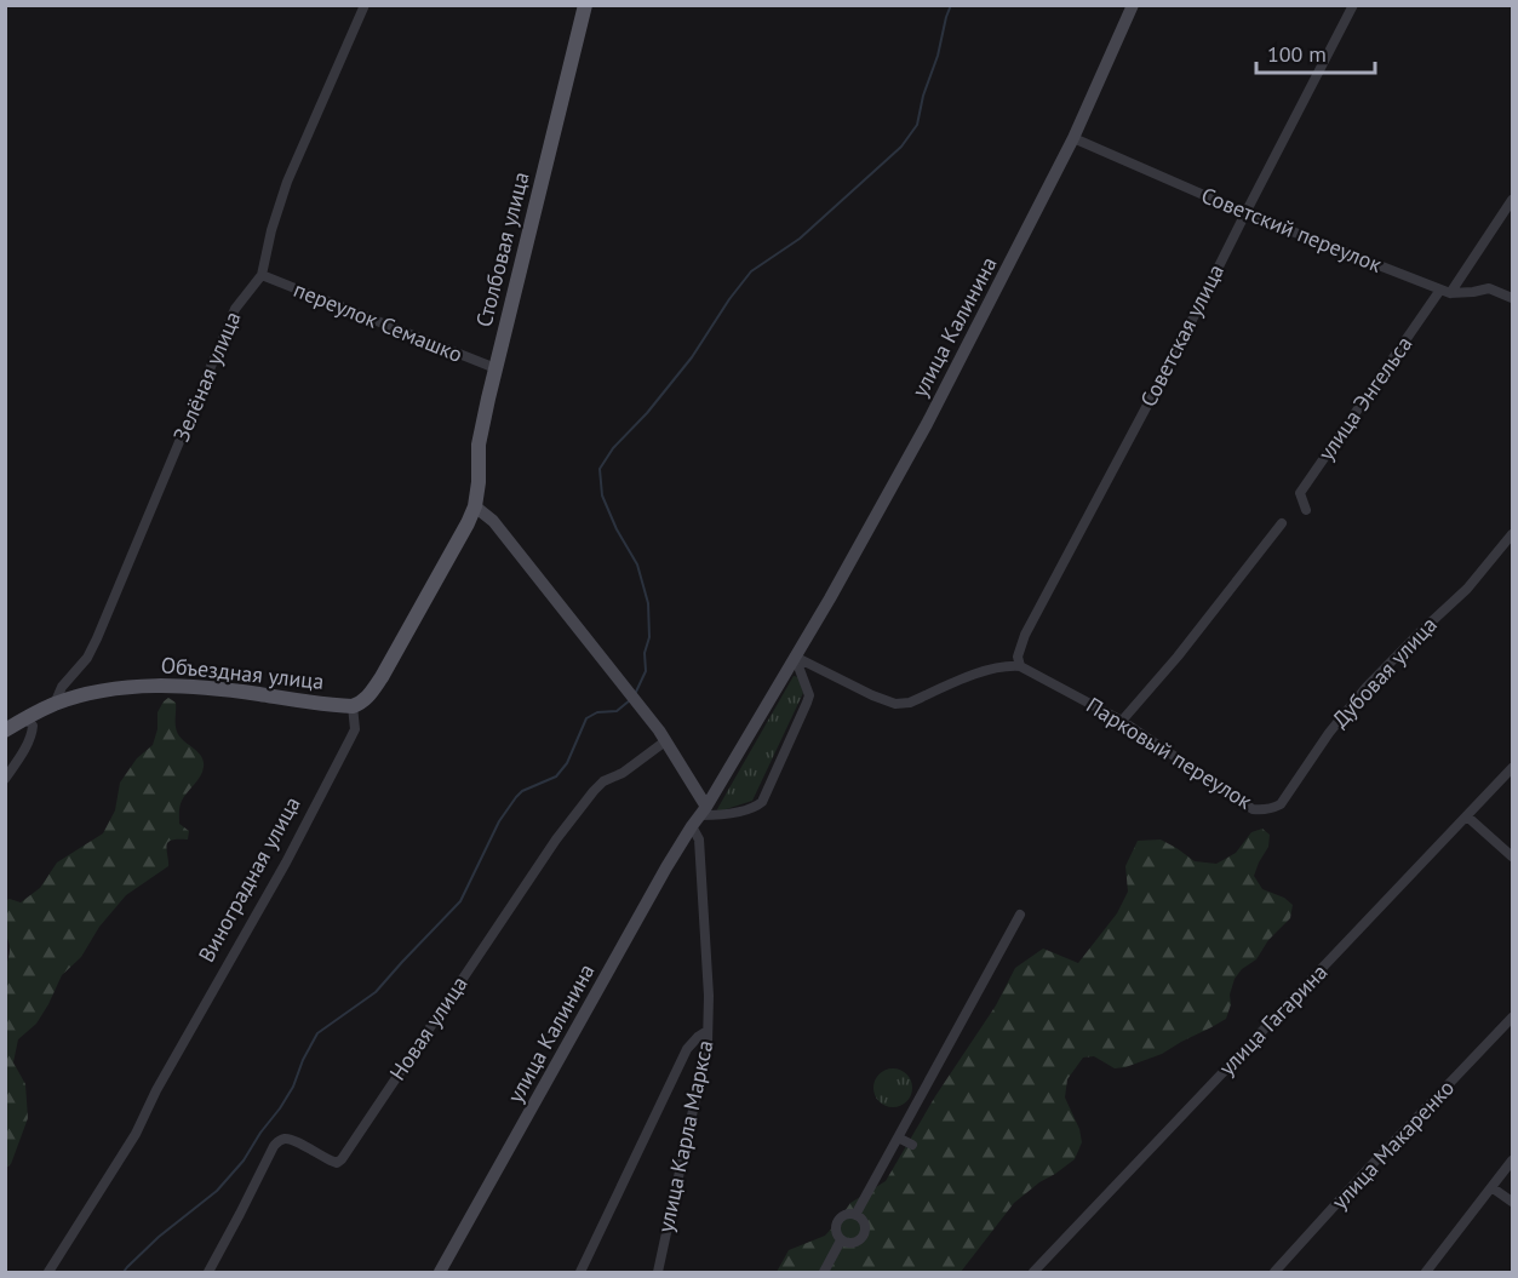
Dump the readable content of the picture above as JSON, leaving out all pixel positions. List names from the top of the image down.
{
  "streets": {
    "main road": ["Столбовая улица", "Объездная улица"],
    "street": [
      "Советский переулок",
      "переулок Семашко",
      "улица Калинина",
      "Советская улица",
      "Зелёная улица",
      "улица Энгельса",
      "Дубовая улица",
      "Парковый переулок",
      "Виноградная улица",
      "улица Гагарина",
      "Новая улица",
      "улица Карла Маркса",
      "улица Макаренко"
    ]
  },
  "crossings": [
    ["Советский переулок", "улица Калинина"],
    ["Советский переулок", "Советская улица"],
    ["Советский переулок", "улица Энгельса"],
    ["Столбовая улица", "переулок Семашко"],
    ["переулок Семашко", "Зелёная улица"],
    ["улица Калинина", "улица Карла Маркса"],
    ["Советская улица", "Парковый переулок"],
    ["Зелёная улица", "Объездная улица"],
    ["Дубовая улица", "Парковый переулок"],
    ["Объездная улица", "Виноградная улица"]
  ],
  "scale_bar": "100 m"
}
